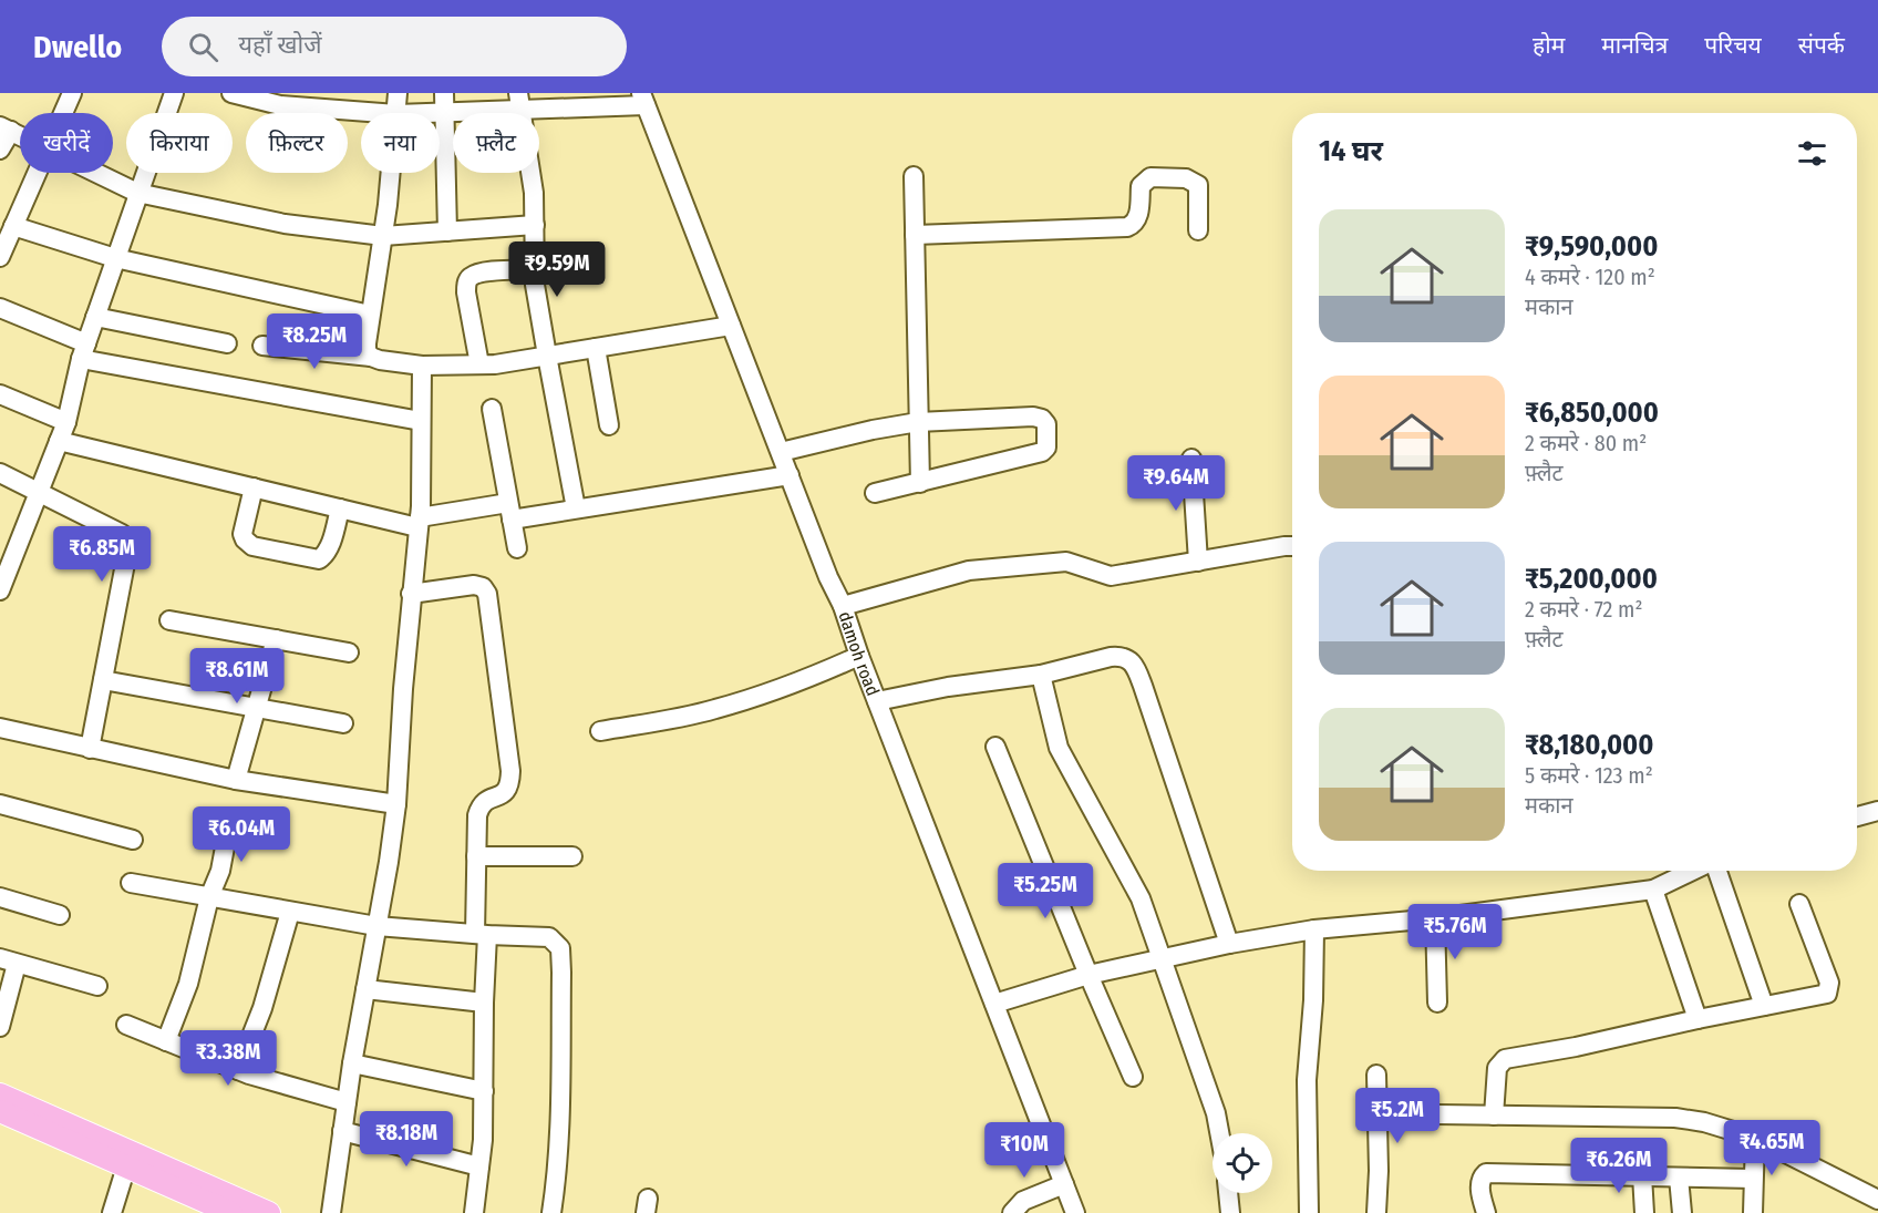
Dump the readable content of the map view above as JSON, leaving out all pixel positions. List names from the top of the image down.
{
  "streets": {
    "street": ["damoh road"]
  },
  "page": {
    "header": "Dwello",
    "search": "यहाँ खोजें",
    "nav": [
      "होम",
      "मानचित्र",
      "परिचय",
      "संपर्क"
    ],
    "chip": [
      "खरीदें",
      "किराया",
      "फ़िल्टर",
      "नया",
      "फ़्लैट"
    ],
    "heading": "14 घर",
    "list": [
      {
        "name": "₹9,590,000",
        "note": "4 कमरे · 120 m² · मकान"
      },
      {
        "name": "₹6,850,000",
        "note": "2 कमरे · 80 m² · फ़्लैट"
      },
      {
        "name": "₹5,200,000",
        "note": "2 कमरे · 72 m² · फ़्लैट"
      },
      {
        "name": "₹8,180,000",
        "note": "5 कमरे · 123 m² · मकान"
      }
    ],
    "price": [
      "₹9.59M",
      "₹8.25M",
      "₹9.64M",
      "₹6.85M",
      "₹8.61M",
      "₹6.04M",
      "₹5.25M",
      "₹5.76M",
      "₹3.38M",
      "₹5.2M",
      "₹8.18M",
      "₹4.65M",
      "₹10M",
      "₹6.26M"
    ]
  }
}
